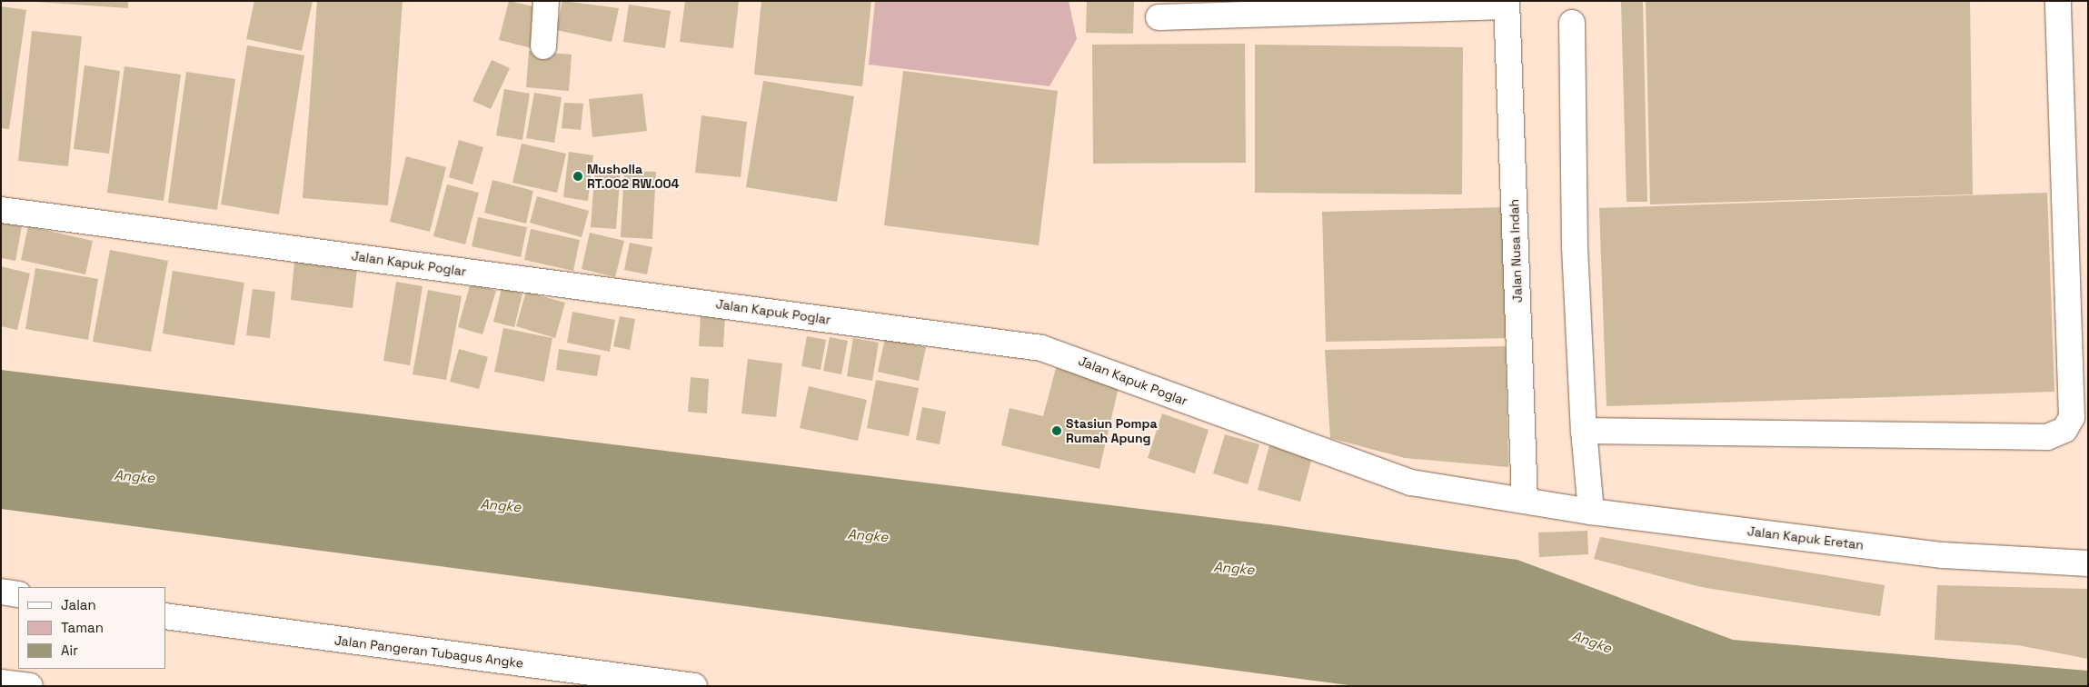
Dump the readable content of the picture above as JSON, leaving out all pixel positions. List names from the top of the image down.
{
  "streets": {
    "street": [
      "Jalan Nusa Indah",
      "Jalan Kapuk Poglar",
      "Jalan Kapuk Eretan",
      "Jalan Pangeran Tubagus Angke"
    ]
  },
  "crossings": [
    ["Jalan Nusa Indah", "Jalan Kapuk Poglar"],
    ["Jalan Nusa Indah", "Jalan Kapuk Eretan"],
    ["Jalan Kapuk Poglar", "Jalan Kapuk Eretan"]
  ],
  "water": ["Angke"],
  "places": ["Musholla RT.002 RW.004", "Stasiun Pompa Rumah Apung"],
  "legend": ["Jalan", "Taman", "Air"]
}
